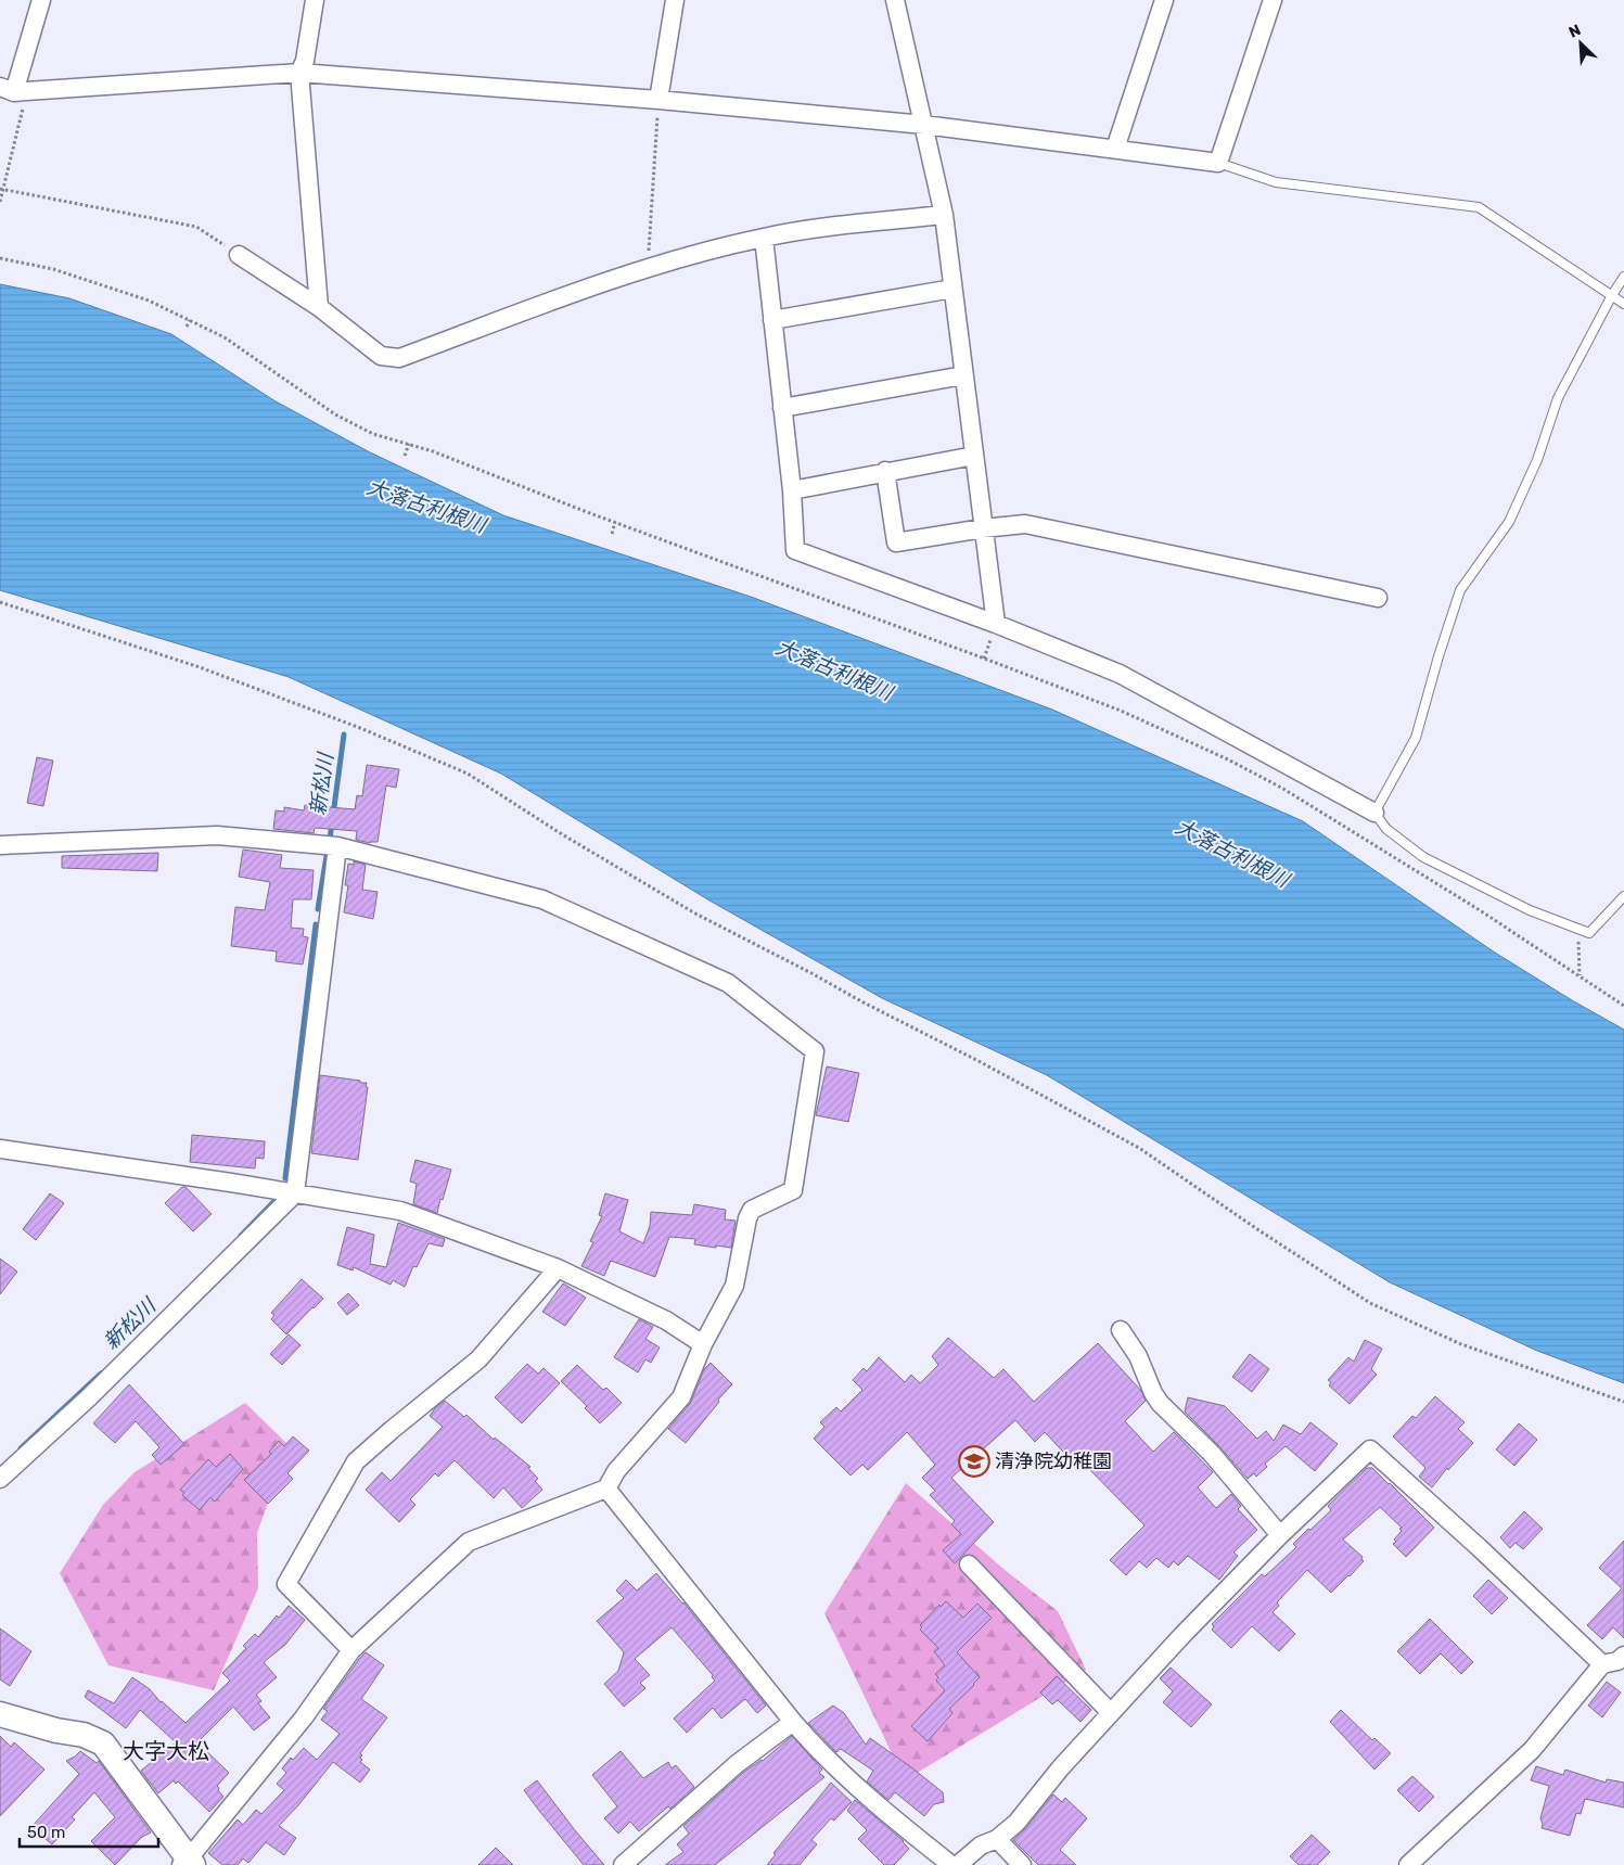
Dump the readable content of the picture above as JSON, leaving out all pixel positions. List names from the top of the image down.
{
  "districts": ["大字大松"],
  "water": ["大落古利根川", "新松川"],
  "places": {
    "school or university": ["清浄院幼稚園"]
  },
  "scale_bar": "50 m",
  "north": "top left"
}
